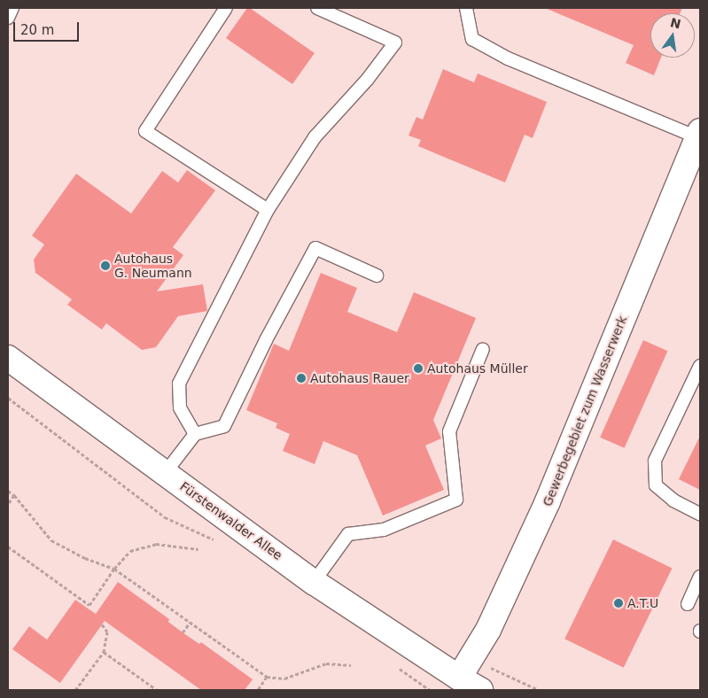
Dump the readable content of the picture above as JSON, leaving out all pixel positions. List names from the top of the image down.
{
  "streets": {
    "main road": ["Gewerbegebiet zum Wasserwerk", "Fürstenwalder Allee"]
  },
  "crossings": [
    ["Gewerbegebiet zum Wasserwerk", "Fürstenwalder Allee"]
  ],
  "places": [
    "Autohaus G. Neumann",
    "Autohaus Müller",
    "Autohaus Rauer",
    "A.T.U"
  ],
  "scale_bar": "20 m",
  "north": "top"
}
